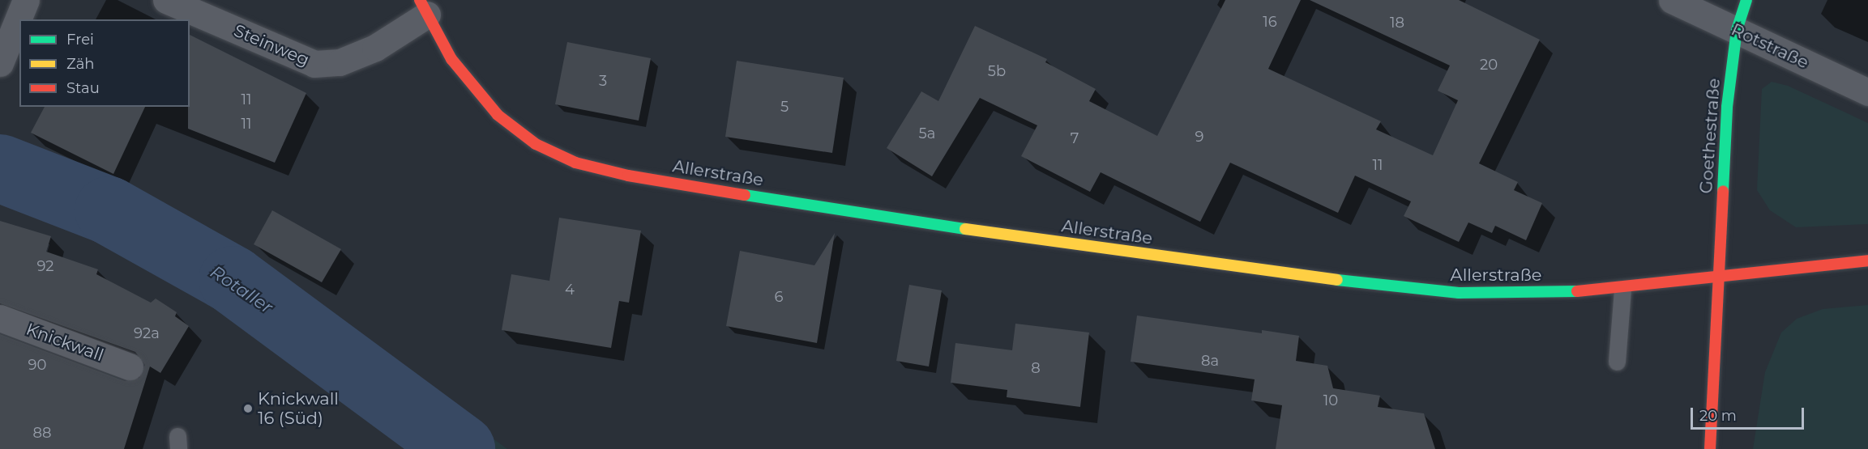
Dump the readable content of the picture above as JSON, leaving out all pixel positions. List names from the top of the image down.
{
  "streets": {
    "street": [
      "Steinweg",
      "Rotstraße",
      "Goethestraße",
      "Allerstraße",
      "Knickwall"
    ]
  },
  "crossings": [
    ["Steinweg", "Allerstraße"],
    ["Rotstraße", "Goethestraße"],
    ["Goethestraße", "Allerstraße"]
  ],
  "water": ["Rotaller"],
  "places": ["Knickwall 16 (Süd)"],
  "house_numbers": [
    "16",
    "18",
    "20",
    "5b",
    "3",
    "11",
    "5",
    "11",
    "5a",
    "9",
    "7",
    "11",
    "92",
    "4",
    "6",
    "92a",
    "8a",
    "90",
    "8",
    "10",
    "88"
  ],
  "legend": ["Frei", "Zäh", "Stau"],
  "scale_bar": "20 m"
}
